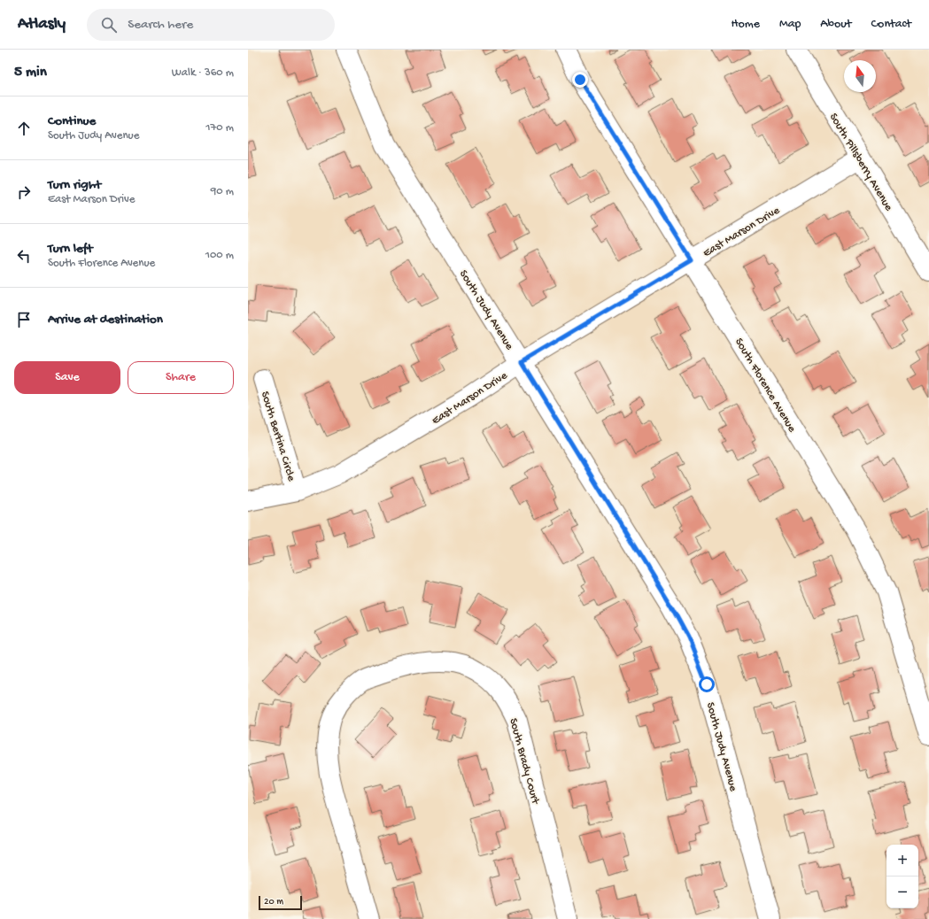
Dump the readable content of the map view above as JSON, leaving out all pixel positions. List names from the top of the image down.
{
  "streets": {
    "street": [
      "South Pillsberry Avenue",
      "East Marson Drive",
      "South Judy Avenue",
      "South Florence Avenue",
      "South Bertina Circle",
      "South Brady Court"
    ]
  },
  "crossings": [
    ["South Pillsberry Avenue", "East Marson Drive"],
    ["East Marson Drive", "South Judy Avenue"],
    ["East Marson Drive", "South Florence Avenue"],
    ["East Marson Drive", "South Bertina Circle"]
  ],
  "scale_bar": "20 m",
  "north": "top",
  "page": {
    "header": "Atlasly",
    "search": "Search here",
    "nav": [
      "Home",
      "Map",
      "About",
      "Contact"
    ],
    "heading": ["5 min", "Walk · 360 m"],
    "list": [
      ["Continue", "South Judy Avenue", "170 m"],
      ["Turn right", "East Marson Drive", "90 m"],
      ["Turn left", "South Florence Avenue", "100 m"],
      "Arrive at destination"
    ],
    "buttons": ["Save", "Share"],
    "map_buttons": ["+", "−"],
    "scale": "20 m"
  }
}
